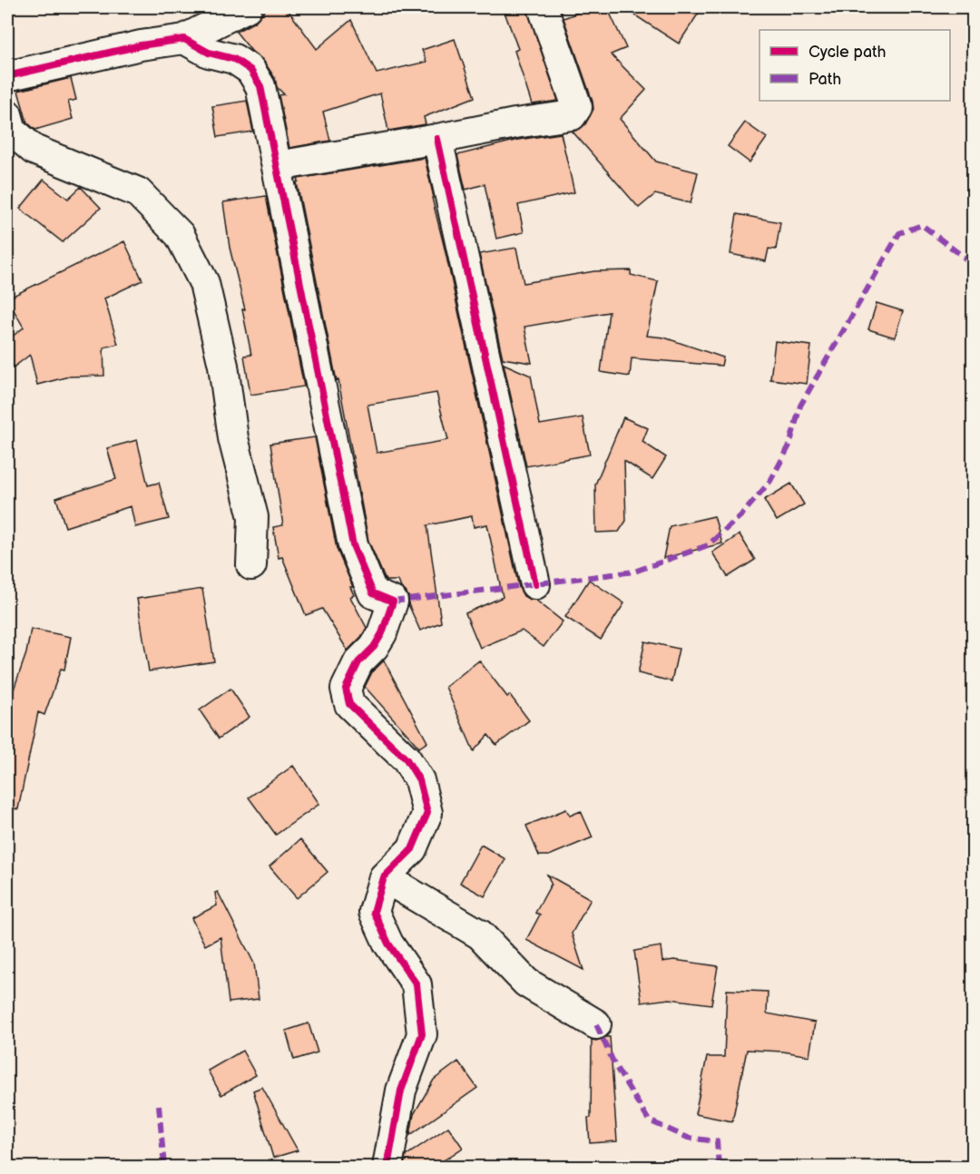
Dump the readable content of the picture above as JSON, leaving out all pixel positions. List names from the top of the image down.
{
  "legend": ["Cycle path", "Path"]
}
